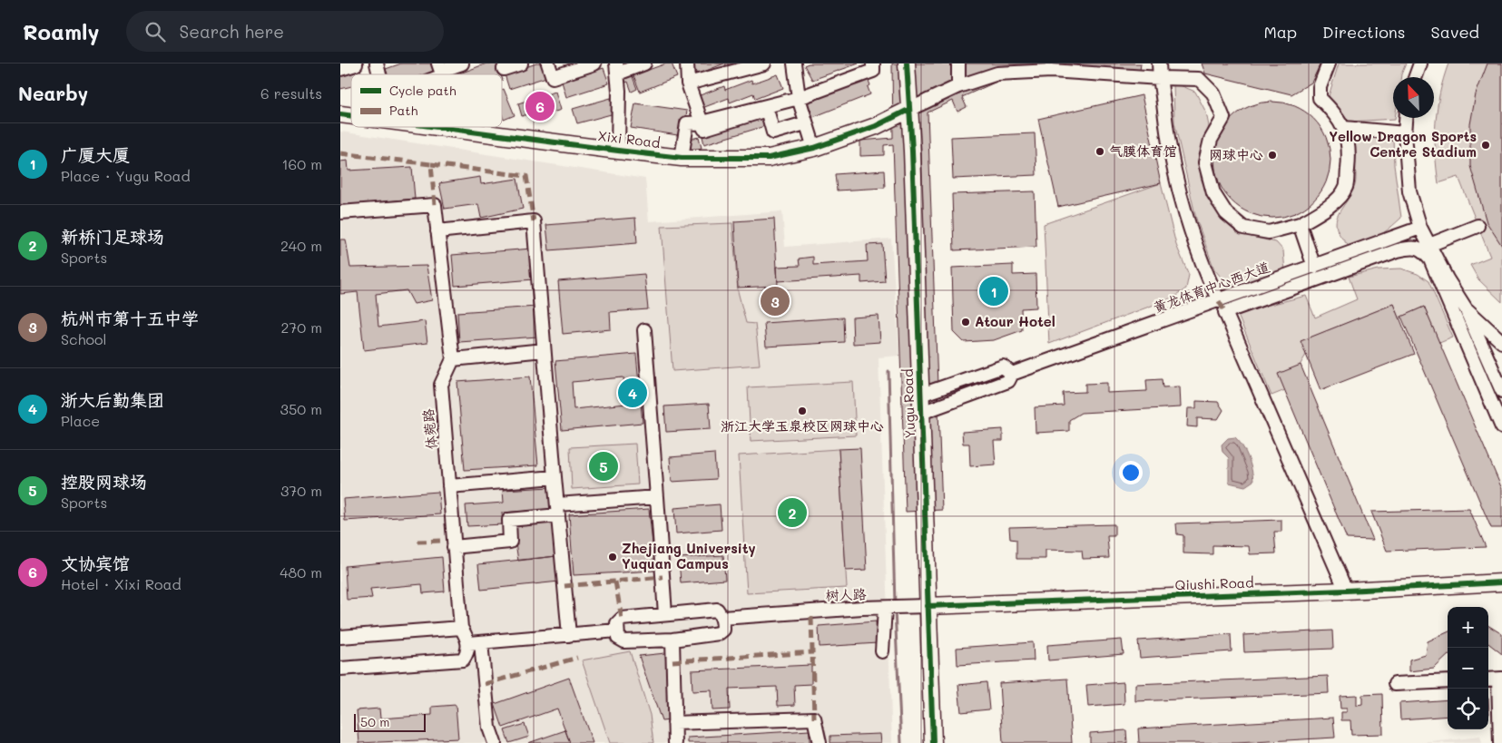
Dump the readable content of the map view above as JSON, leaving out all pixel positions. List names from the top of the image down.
{
  "streets": {
    "main road": ["Xixi Road", "Yugu Road", "Qiushi Road"],
    "street": ["黄龙体育中心西大道", "体菀路", "树人路"]
  },
  "crossings": [
    ["Xixi Road", "Yugu Road"],
    ["黄龙体育中心西大道", "Yugu Road"],
    ["Yugu Road", "Qiushi Road"],
    ["Yugu Road", "树人路"],
    ["Qiushi Road", "树人路"]
  ],
  "places": [
    "Yellow Dragon Sports Centre Stadium",
    "气膜体育馆",
    "网球中心",
    "Atour Hotel",
    "浙江大学玉泉校区网球中心",
    "Zhejiang University Yuquan Campus"
  ],
  "legend": ["Cycle path", "Path"],
  "scale_bar": "50 m",
  "north": "top left",
  "page": {
    "header": "Roamly",
    "search": "Search here",
    "nav": ["Map", "Directions", "Saved"],
    "heading": ["Nearby", "6 results"],
    "pins": [
      "6",
      "1",
      "3",
      "4",
      "5",
      "2"
    ],
    "list": [
      {
        "mark": "1",
        "name": "广厦大厦",
        "note": "Place · Yugu Road",
        "value": "160 m"
      },
      {
        "mark": "2",
        "name": "新桥门足球场",
        "note": "Sports",
        "value": "240 m"
      },
      {
        "mark": "3",
        "name": "杭州市第十五中学",
        "note": "School",
        "value": "270 m"
      },
      {
        "mark": "4",
        "name": "浙大后勤集团",
        "note": "Place",
        "value": "350 m"
      },
      {
        "mark": "5",
        "name": "控股网球场",
        "note": "Sports",
        "value": "370 m"
      },
      {
        "mark": "6",
        "name": "文协宾馆",
        "note": "Hotel · Xixi Road",
        "value": "480 m"
      }
    ],
    "map_buttons": ["+", "−"],
    "scale": "50 m"
  }
}
